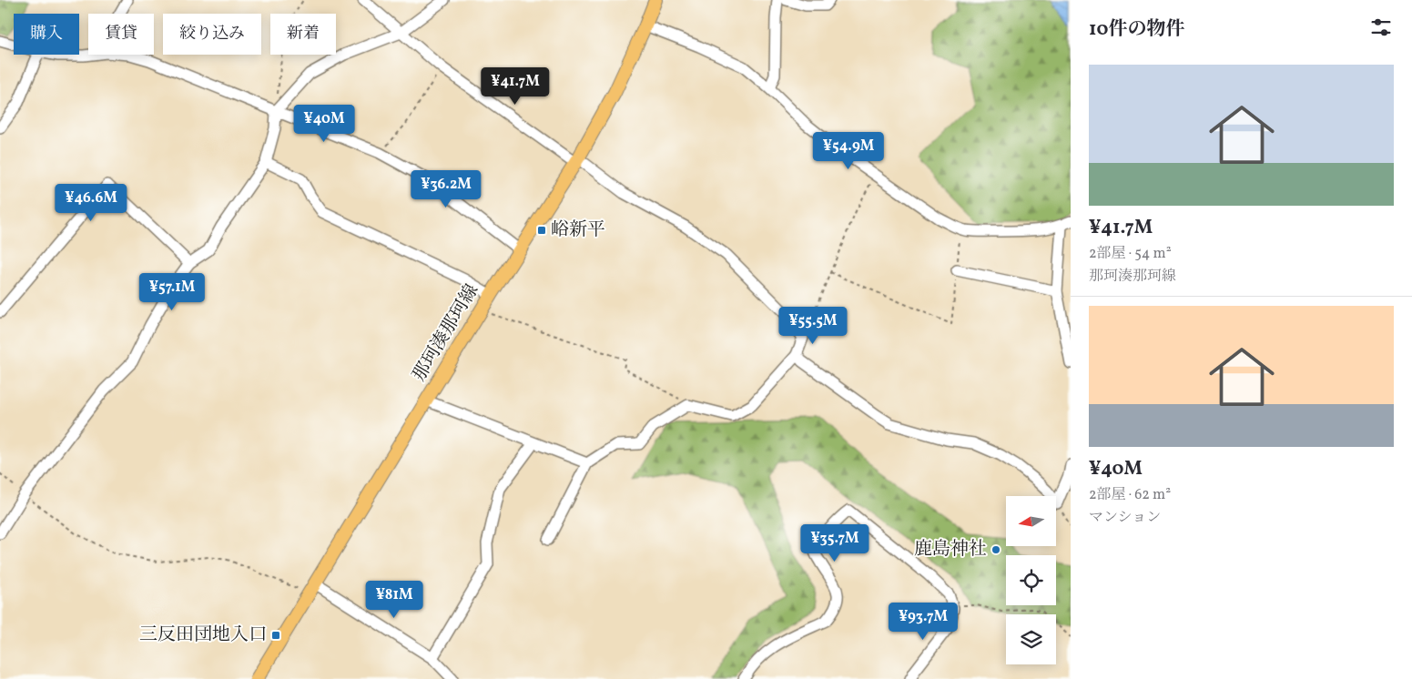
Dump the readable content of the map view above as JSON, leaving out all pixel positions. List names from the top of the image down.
{
  "streets": {
    "main road": ["那珂湊那珂線"]
  },
  "places": {
    "transit": ["峪新平", "三反田団地入口"],
    "other": ["鹿島神社"]
  },
  "north": "left",
  "page": {
    "heading": "10件の物件",
    "chip": [
      "購入",
      "賃貸",
      "絞り込み",
      "新着"
    ],
    "list": [
      {
        "name": "¥41.7M",
        "note": "2部屋 · 54 m² · 那珂湊那珂線"
      },
      {
        "name": "¥40M",
        "note": "2部屋 · 62 m² · マンション"
      }
    ],
    "price": [
      "¥41.7M",
      "¥40M",
      "¥54.9M",
      "¥36.2M",
      "¥46.6M",
      "¥57.1M",
      "¥55.5M",
      "¥35.7M",
      "¥81M",
      "¥93.7M"
    ]
  }
}
